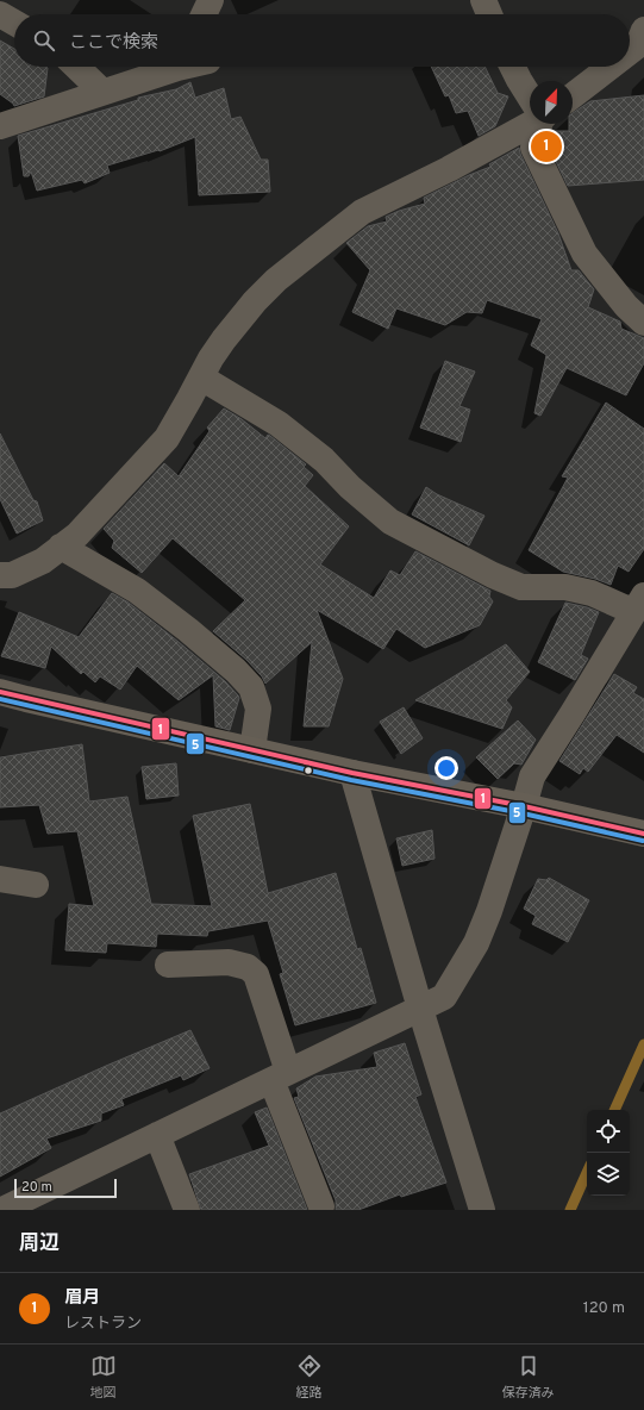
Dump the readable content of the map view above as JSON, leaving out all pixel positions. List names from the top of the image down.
{
  "lines": ["transit line 1", "transit line 5"],
  "scale_bar": "20 m",
  "north": "top right",
  "page": {
    "search": "ここで検索",
    "pins": "1",
    "scale": "20 m",
    "heading": "周辺",
    "list": [
      {
        "mark": "1",
        "name": "眉月",
        "note": "レストラン",
        "value": "120 m"
      }
    ],
    "nav": ["地図", "経路", "保存済み"]
  }
}
